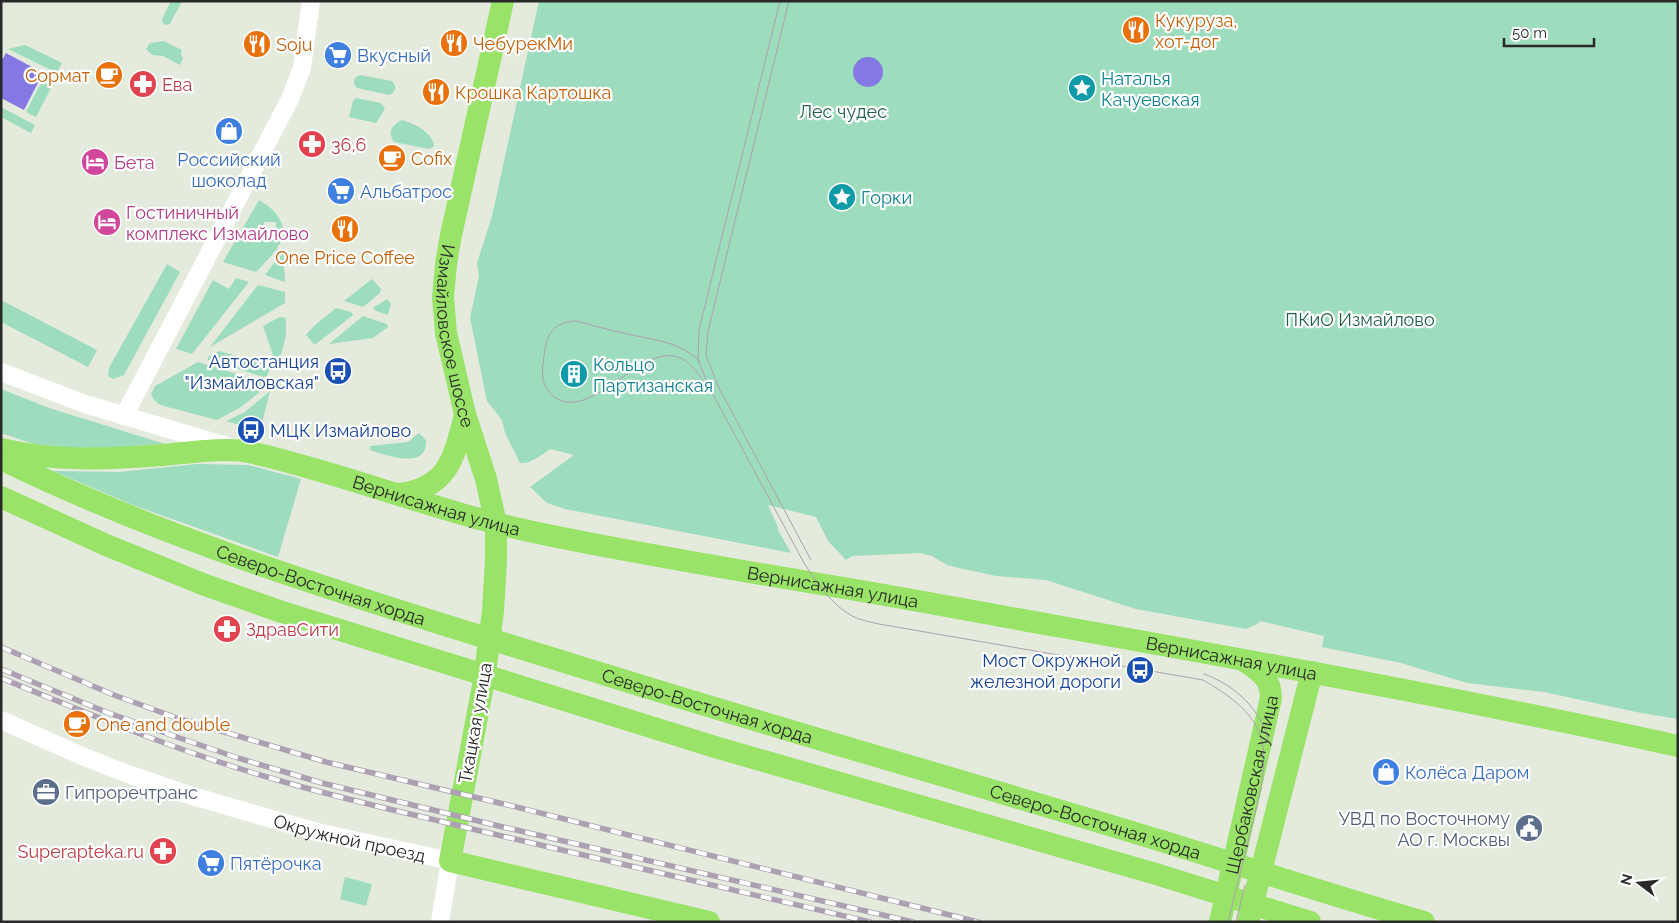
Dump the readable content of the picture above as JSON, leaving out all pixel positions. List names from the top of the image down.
{
  "streets": {
    "main road": [
      "Измайловское шоссе",
      "Вернисажная улица",
      "Северо-Восточная хорда",
      "Ткацкая улица",
      "Щербаковская улица",
      "Окружной проезд"
    ]
  },
  "crossings": [
    ["Измайловское шоссе", "Вернисажная улица"],
    ["Измайловское шоссе", "Ткацкая улица"],
    ["Вернисажная улица", "Ткацкая улица"],
    ["Вернисажная улица", "Щербаковская улица"],
    ["Ткацкая улица", "Окружной проезд"]
  ],
  "parks": ["Лес чудес", "ПКиО Измайлово"],
  "places": {
    "restaurant": [
      "Кукуруза, хот-дог",
      "ЧебурекМи",
      "Soju",
      "Крошка Картошка",
      "One Price Coffee"
    ],
    "supermarket": ["Вкусный", "Альбатрос", "Пятёрочка"],
    "cafe": ["Сормат", "Cofix", "One and double"],
    "pharmacy": [
      "Ева",
      "36,6",
      "ЗдравСити",
      "Superapteka.ru"
    ],
    "place": ["Наталья Качуевская", "Горки"],
    "shop": ["Российский шоколад", "Колёса Даром"],
    "hotel": ["Бета", "Гостиничный комплекс Измайлово"],
    "bus stop": ["Автостанция \"Измайловская\"", "МЦК Измайлово", "Мост Окружной железной дороги"],
    "building": ["Кольцо Партизанская"],
    "office": ["Гипроречтранс"],
    "public building": ["УВД по Восточному АО г. Москвы"]
  },
  "scale_bar": "50 m",
  "north": "left"
}
